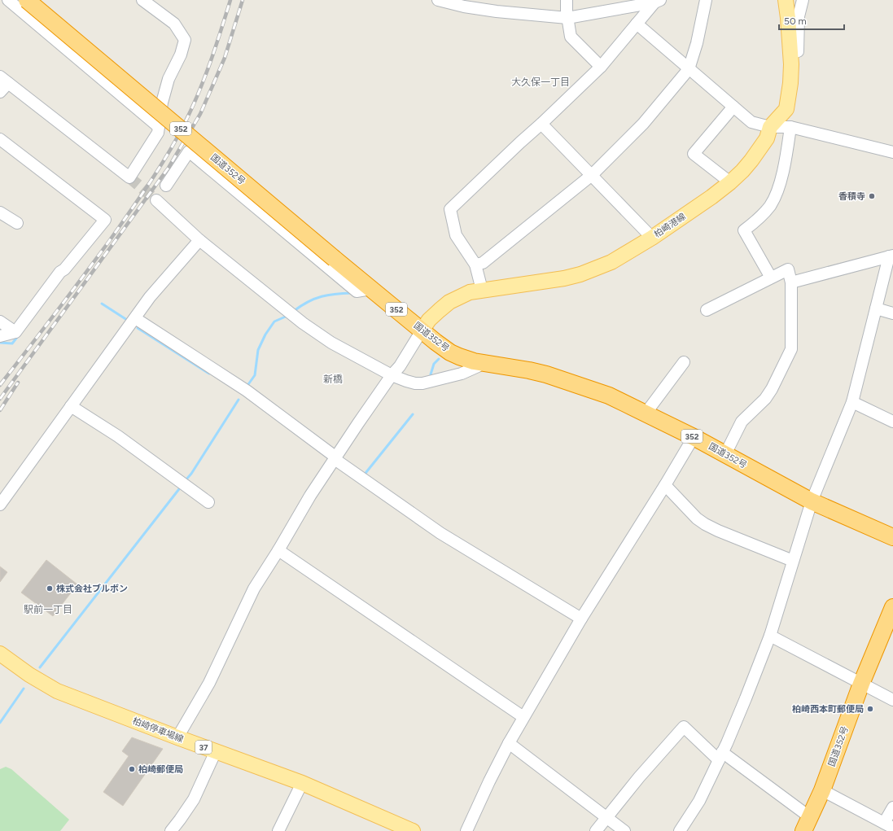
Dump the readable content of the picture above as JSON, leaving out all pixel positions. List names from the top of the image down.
{
  "streets": {
    "highway": ["352", "国道352号"],
    "main road": ["柏崎港線", "柏崎停車場線", "37"]
  },
  "crossings": [
    ["国道352号", "柏崎港線"]
  ],
  "districts": ["大久保一丁目", "新橋", "駅前一丁目"],
  "places": [
    "香積寺",
    "株式会社ブルボン",
    "柏崎西本町郵便局",
    "柏崎郵便局"
  ],
  "scale_bar": "50 m"
}
